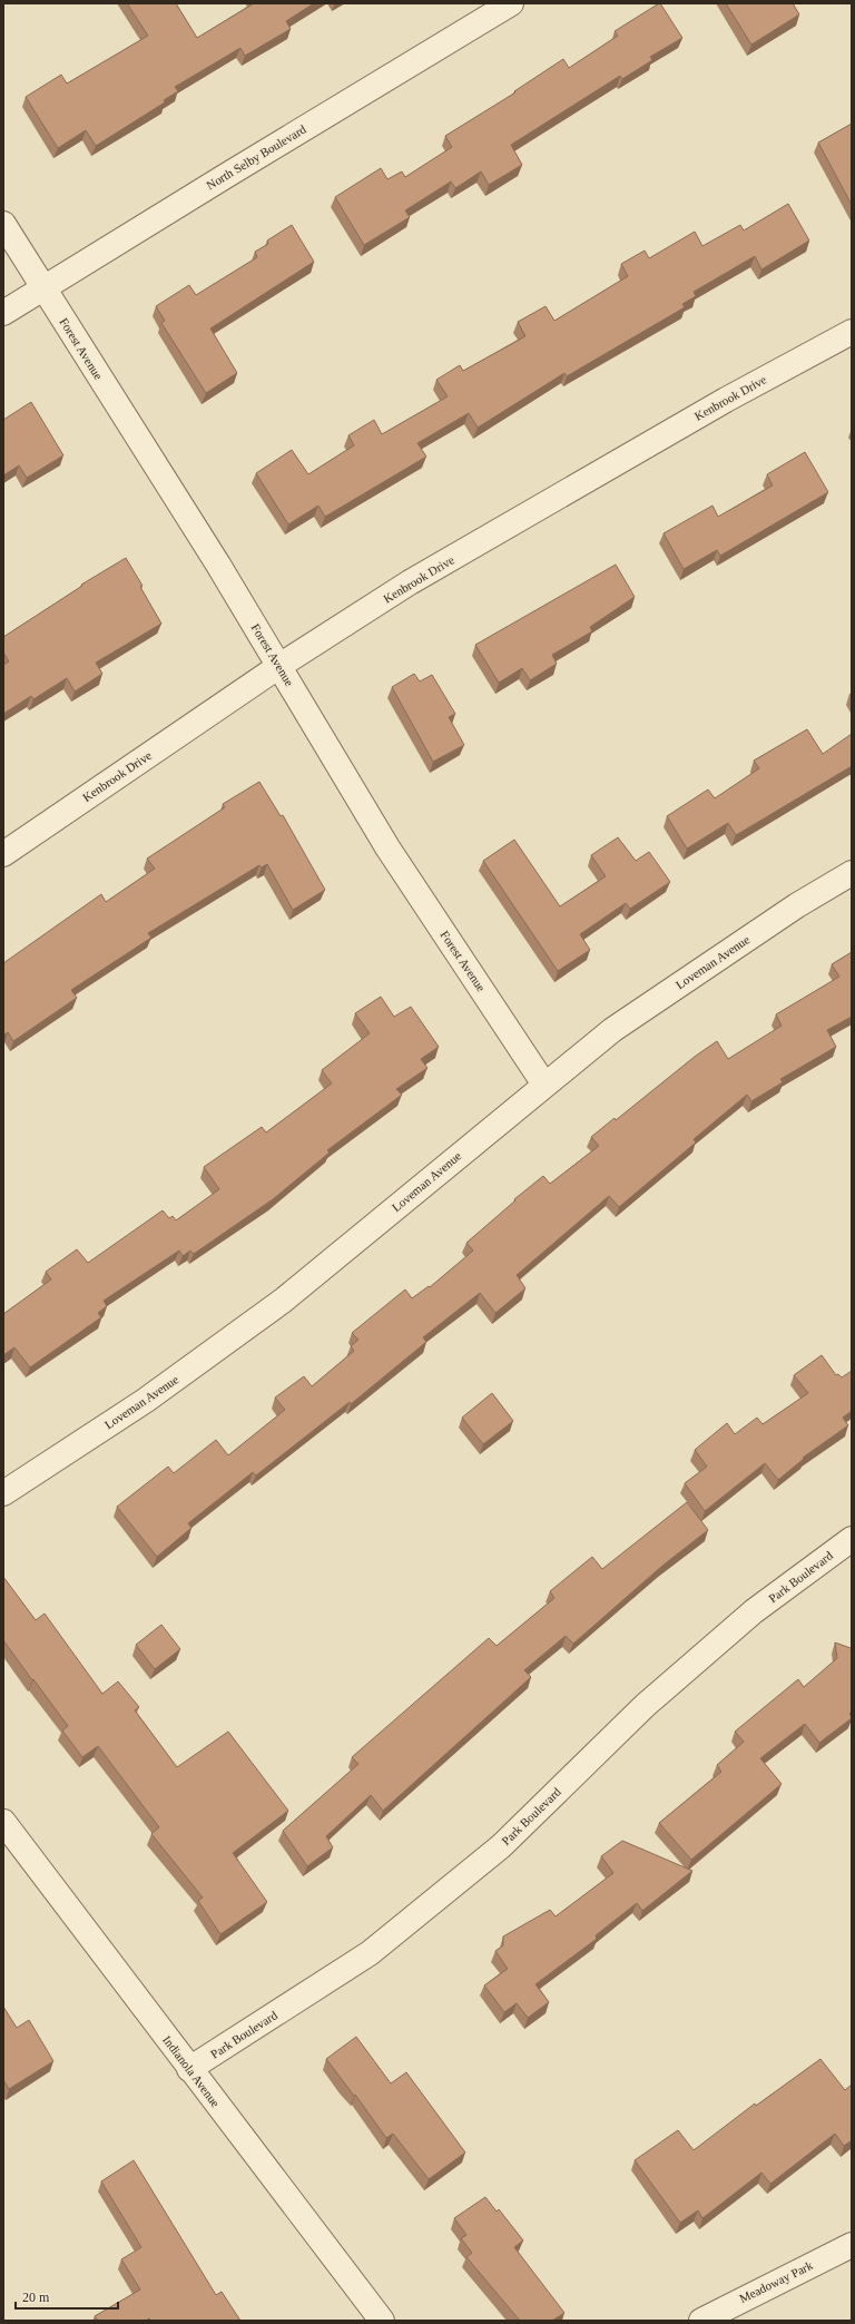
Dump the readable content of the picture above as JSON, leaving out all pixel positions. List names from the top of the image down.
{
  "streets": {
    "street": [
      "North Selby Boulevard",
      "Forest Avenue",
      "Kenbrook Drive",
      "Loveman Avenue",
      "Park Boulevard",
      "Indianola Avenue",
      "Meadoway Park"
    ]
  },
  "crossings": [
    ["North Selby Boulevard", "Forest Avenue"],
    ["Forest Avenue", "Kenbrook Drive"],
    ["Forest Avenue", "Loveman Avenue"],
    ["Park Boulevard", "Indianola Avenue"]
  ],
  "scale_bar": "20 m"
}
